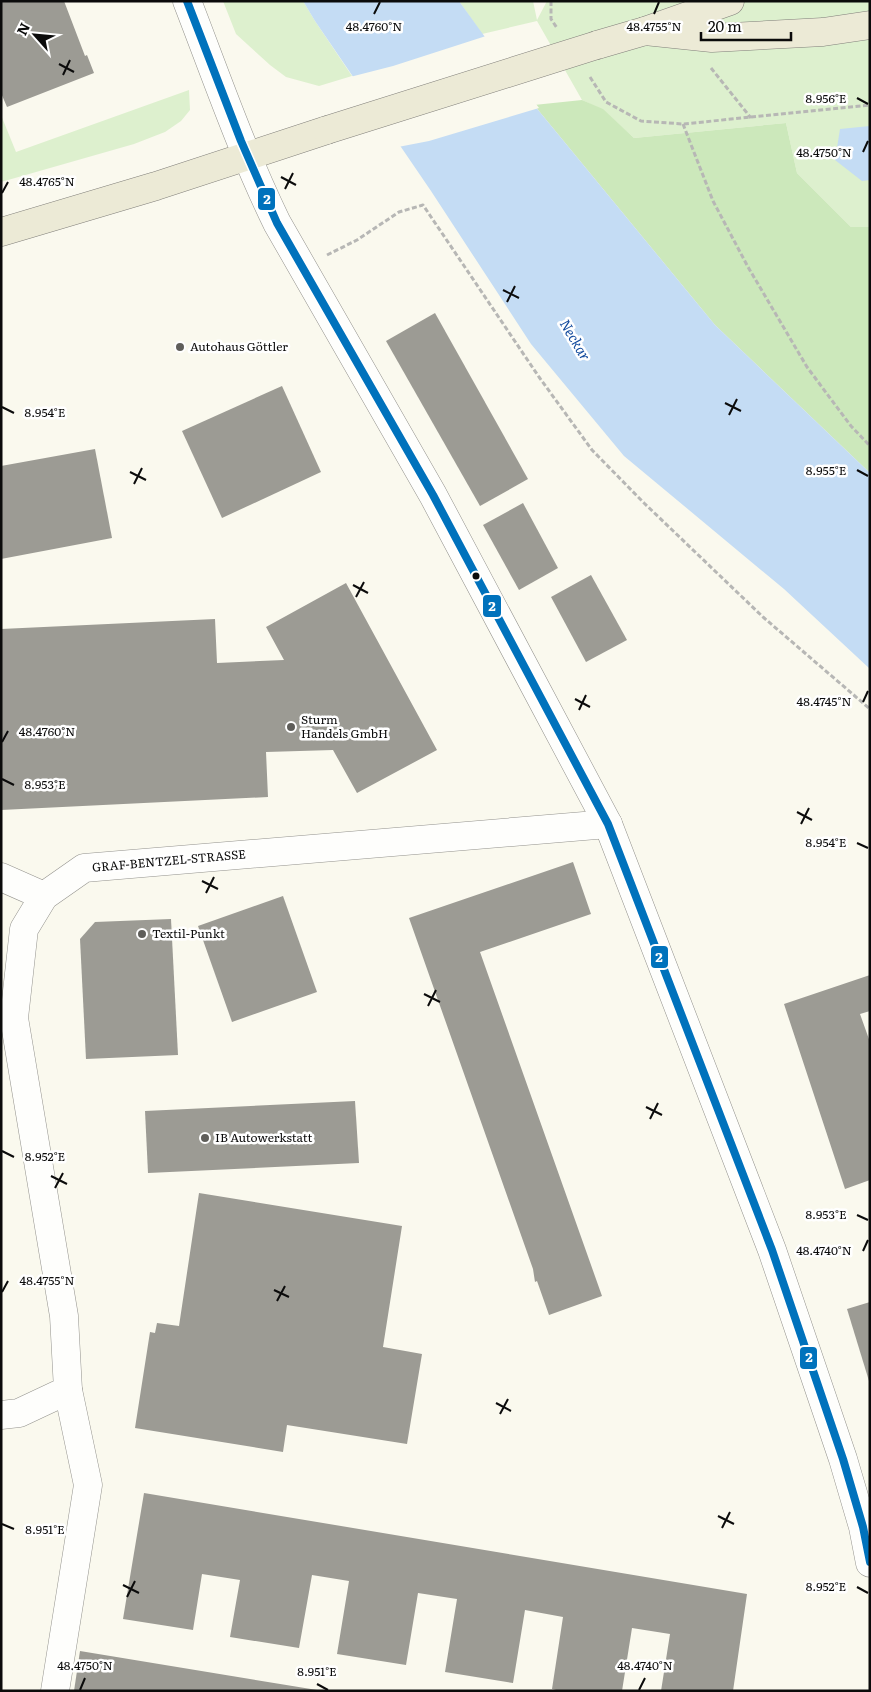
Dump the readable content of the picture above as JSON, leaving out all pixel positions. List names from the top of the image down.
{
  "streets": {
    "street": ["GRAF-BENTZEL-STRASSE"]
  },
  "water": ["Neckar"],
  "places": [
    "Autohaus Göttler",
    "Sturm Handels GmbH",
    "Textil-Punkt",
    "IB Autowerkstatt"
  ],
  "lines": ["transit line 2"],
  "scale_bar": "20 m",
  "north": "top left",
  "coordinates": [
    "48.4760°N",
    "48.4755°N",
    "8.956°E",
    "48.4750°N",
    "48.4765°N",
    "8.954°E",
    "8.955°E",
    "48.4745°N",
    "8.953°E",
    "8.952°E",
    "48.4740°N",
    "8.951°E"
  ]
}
